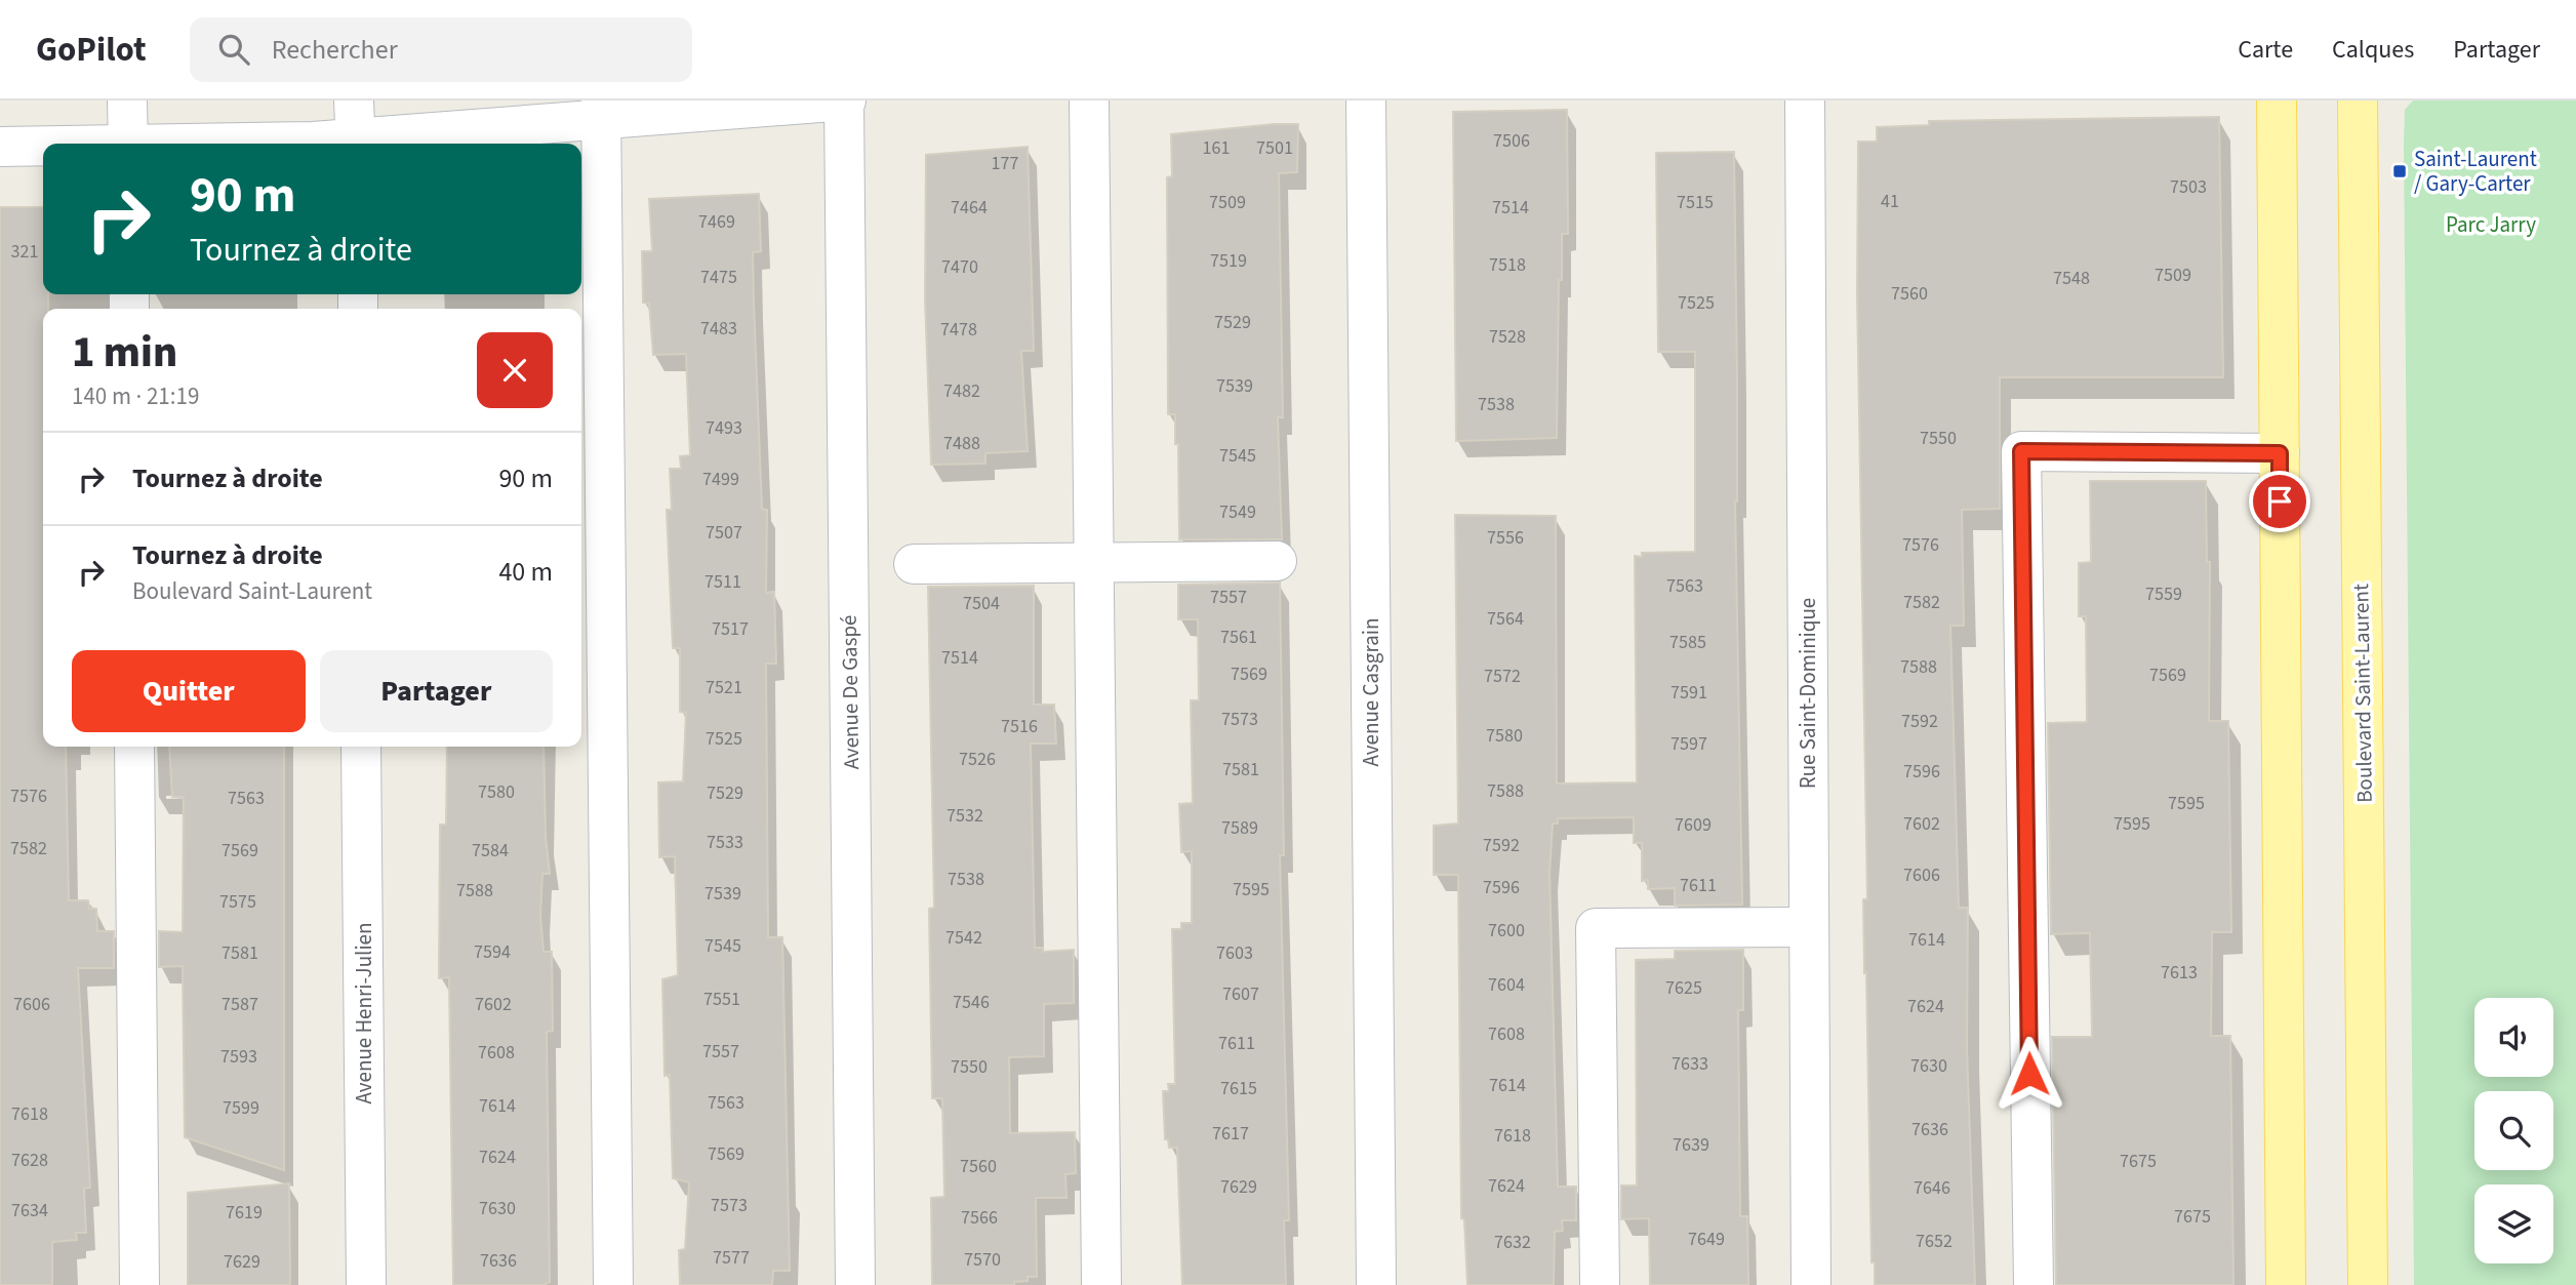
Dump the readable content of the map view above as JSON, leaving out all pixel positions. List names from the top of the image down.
{
  "streets": {
    "main road": ["Boulevard Saint-Laurent"],
    "street": [
      "Avenue De Gaspé",
      "Avenue Casgrain",
      "Rue Saint-Dominique",
      "Avenue Henri-Julien"
    ]
  },
  "parks": ["Parc Jarry"],
  "places": {
    "transit": ["Saint-Laurent / Gary-Carter"]
  },
  "house_numbers": [
    "7506",
    "161",
    "7501",
    "177",
    "7503",
    "41",
    "7509",
    "7515",
    "7464",
    "7514",
    "7469",
    "321",
    "7519",
    "7518",
    "7470",
    "7509",
    "7475",
    "7548",
    "7560",
    "7525",
    "7529",
    "7483",
    "7478",
    "7528",
    "7539",
    "7482",
    "7538",
    "7493",
    "7550",
    "7488",
    "7545",
    "7499",
    "7549",
    "7507",
    "7556",
    "7576",
    "7511",
    "7563",
    "7559",
    "7557",
    "7582",
    "7504",
    "7564",
    "7517",
    "7561",
    "7585",
    "7514",
    "7588",
    "7569",
    "7569",
    "7572",
    "7521",
    "7591",
    "7573",
    "7592",
    "7516",
    "7580",
    "7525",
    "7597",
    "7526",
    "7581",
    "7596",
    "7588",
    "7580",
    "7529",
    "7576",
    "7563",
    "7595",
    "7532",
    "7602",
    "7595",
    "7609",
    "7589",
    "7533",
    "7592",
    "7582",
    "7569",
    "7584",
    "7606",
    "7538",
    "7611",
    "7596",
    "7595",
    "7588",
    "7539",
    "7575",
    "7600",
    "7542",
    "7614",
    "7545",
    "7594",
    "7581",
    "7603",
    "7613",
    "7604",
    "7625",
    "7607",
    "7551",
    "7546",
    "7606",
    "7587",
    "7602",
    "7624",
    "7608",
    "7611",
    "7557",
    "7608",
    "7593",
    "7633",
    "7630",
    "7550",
    "7614",
    "7615",
    "7563",
    "7614",
    "7599",
    "7618",
    "7636",
    "7617",
    "7618",
    "7639",
    "7569",
    "7624",
    "7628",
    "7675",
    "7560",
    "7624",
    "7629",
    "7646",
    "7573",
    "7630",
    "7634",
    "7619",
    "7675",
    "7566",
    "7649",
    "7652",
    "7632",
    "7577",
    "7570",
    "7636",
    "7629"
  ],
  "page": {
    "header": "GoPilot",
    "search": "Rechercher",
    "nav": ["Carte", "Calques", "Partager"],
    "turn": ["90 m", "Tournez à droite"],
    "heading": ["1 min", "140 m · 21:19"],
    "list": [
      {
        "name": "Tournez à droite",
        "value": "90 m"
      },
      {
        "name": "Tournez à droite",
        "note": "Boulevard Saint-Laurent",
        "value": "40 m"
      }
    ],
    "buttons": ["Quitter", "Partager"]
  }
}
